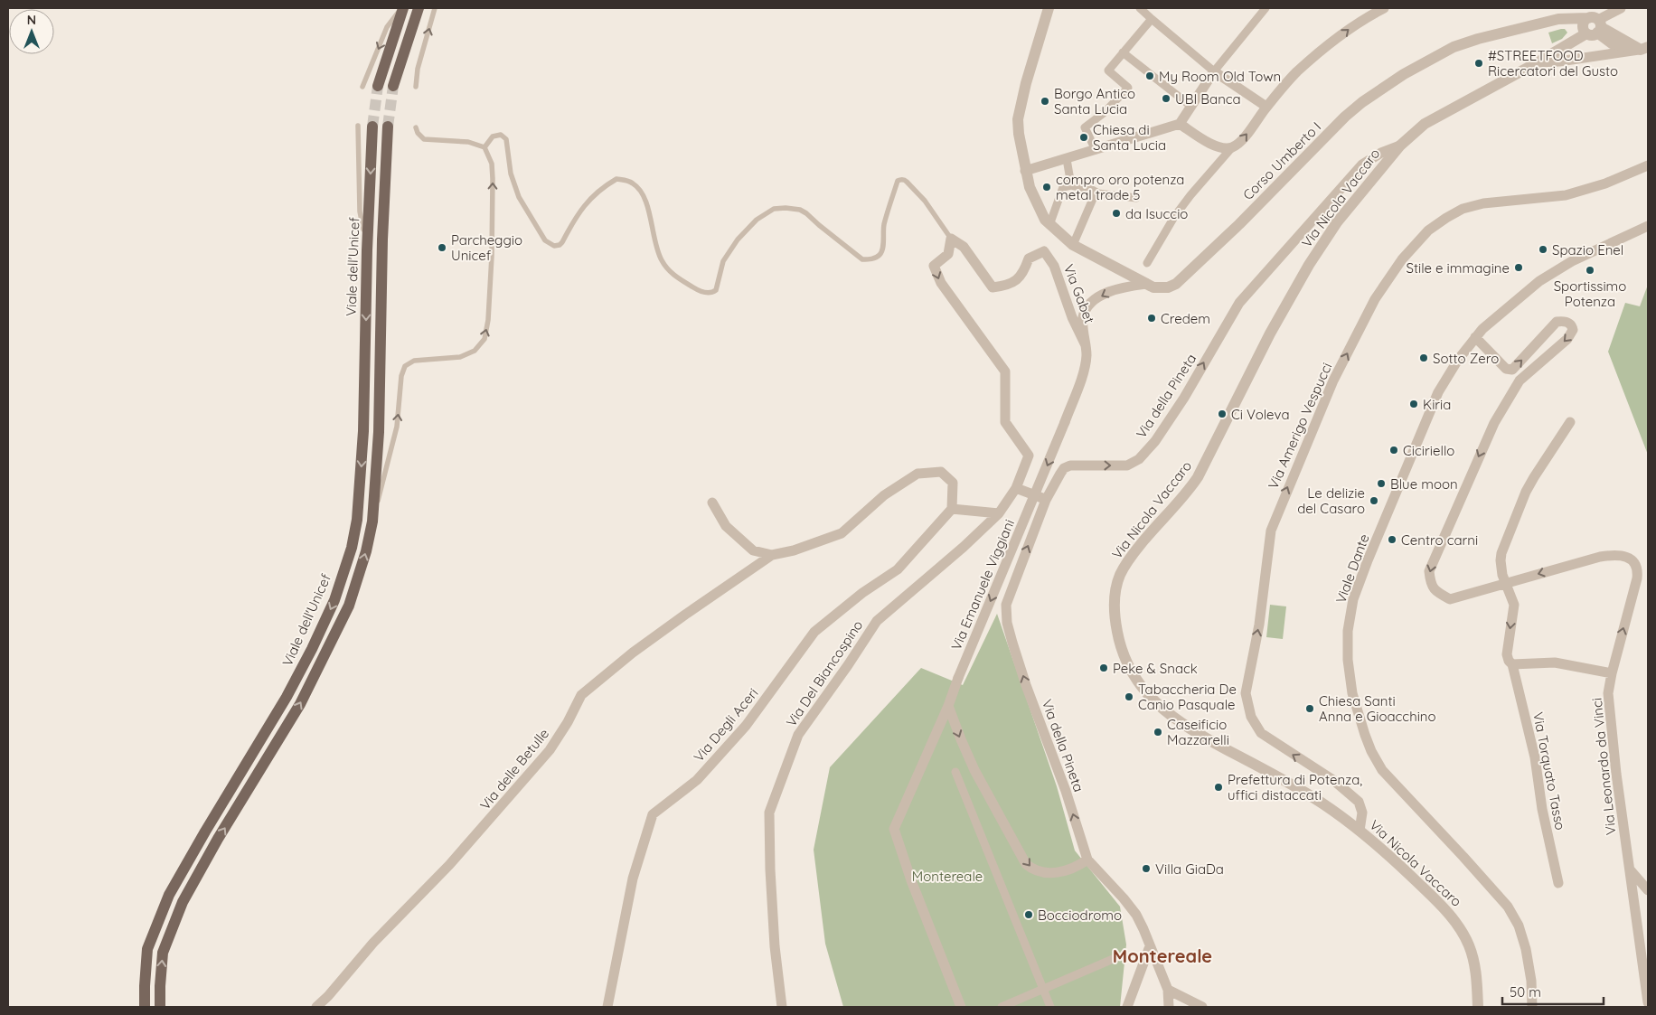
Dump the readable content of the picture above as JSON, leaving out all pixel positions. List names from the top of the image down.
{
  "streets": {
    "main road": ["Viale dell'Unicef"],
    "street": [
      "Corso Umberto I",
      "Via Nicola Vaccaro",
      "Via Gabet",
      "Via della Pineta",
      "Via Amerigo Vespucci",
      "Viale Dante",
      "Via Emanuele Viggiani",
      "Via Del Biancospino",
      "Via Degli Aceri",
      "Via Leonardo da Vinci",
      "Via delle Betulle",
      "Via Torquato Tasso"
    ]
  },
  "crossings": [
    ["Corso Umberto I", "Via Nicola Vaccaro"],
    ["Corso Umberto I", "Via Emanuele Viggiani"],
    ["Via Nicola Vaccaro", "Via della Pineta"],
    ["Via Nicola Vaccaro", "Via Amerigo Vespucci"],
    ["Via Gabet", "Via Emanuele Viggiani"],
    ["Via Gabet", "Via Del Biancospino"],
    ["Via Degli Aceri", "Via delle Betulle"],
    ["Via Leonardo da Vinci", "Via Torquato Tasso"]
  ],
  "one_way": ["Via della Pineta", "Via Emanuele Viggiani"],
  "districts": ["Montereale"],
  "parks": ["Montereale"],
  "places": [
    "#STREETFOOD Ricercatori del Gusto",
    "My Room Old Town",
    "UBI Banca",
    "Borgo Antico Santa Lucia",
    "Chiesa di Santa Lucia",
    "compro oro potenza metal trade 5",
    "da Isuccio",
    "Parcheggio Unicef",
    "Spazio Enel",
    "Stile e immagine",
    "Sportissimo Potenza",
    "Credem",
    "Sotto Zero",
    "Kiria",
    "Ci Voleva",
    "Ciciriello",
    "Blue moon",
    "Le delizie del Casaro",
    "Centro carni",
    "Peke & Snack",
    "Tabaccheria De Canio Pasquale",
    "Chiesa Santi Anna e Gioacchino",
    "Caseificio Mazzarelli",
    "Prefettura di Potenza, uffici distaccati",
    "Villa GiaDa",
    "Bocciodromo"
  ],
  "scale_bar": "50 m",
  "north": "top"
}
